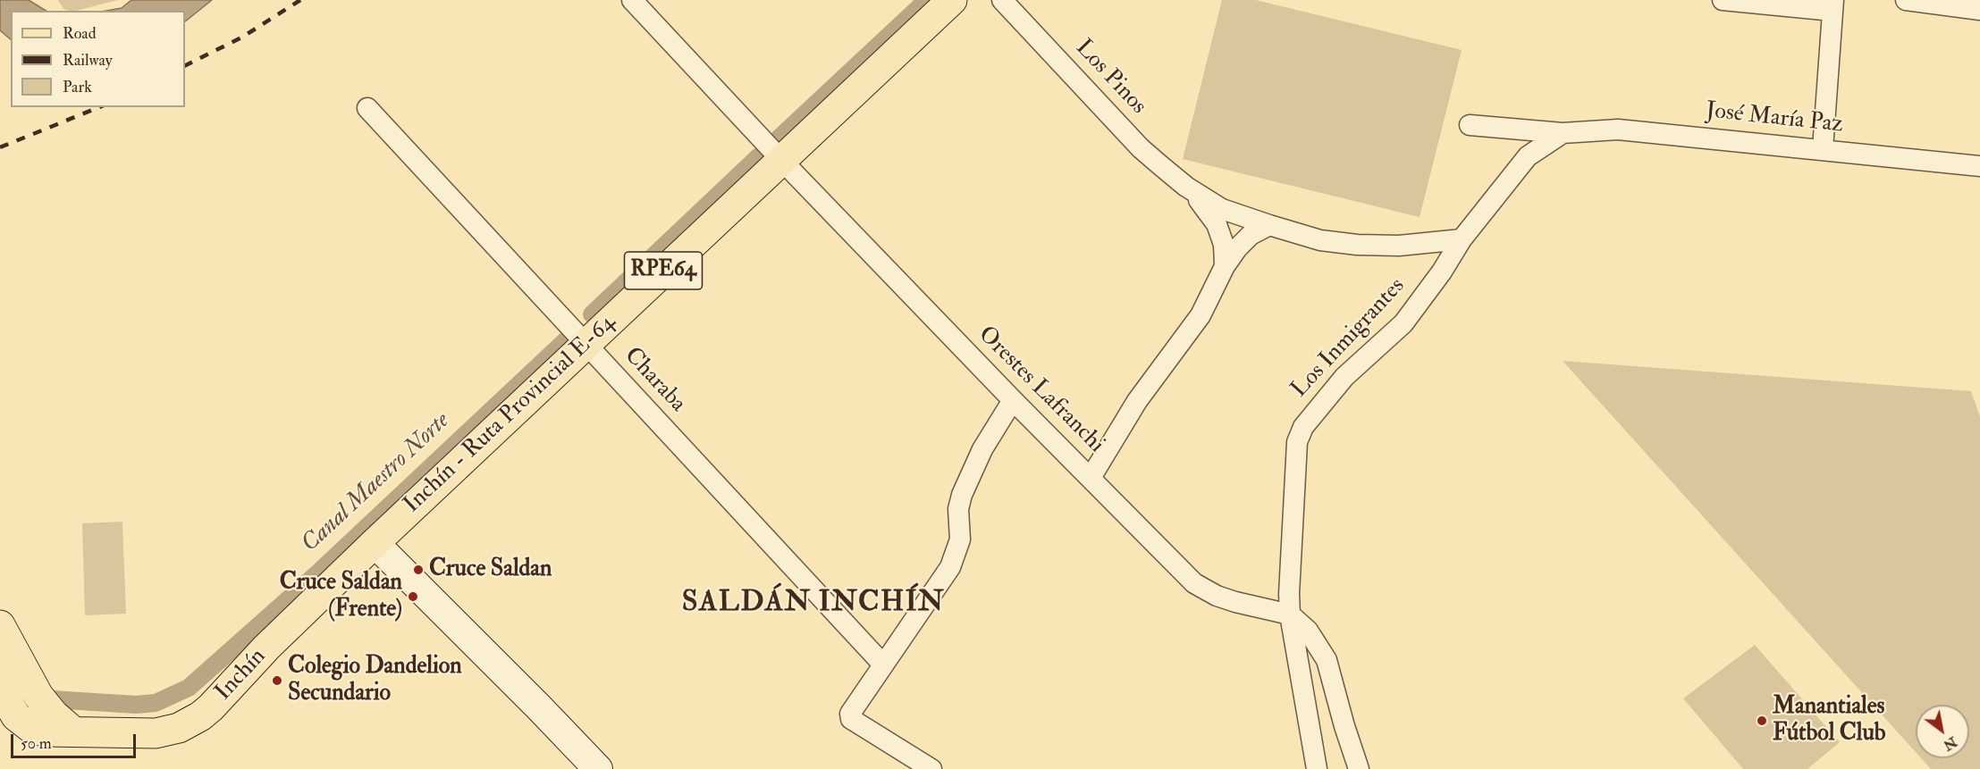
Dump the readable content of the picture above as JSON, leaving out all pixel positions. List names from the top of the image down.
{
  "streets": {
    "main road": ["RPE64", "Inchín - Ruta Provincial E-64", "Inchín"],
    "street": [
      "Los Pinos",
      "José María Paz",
      "Los Inmigrantes",
      "Charaba",
      "Orestes Lafranchi"
    ]
  },
  "crossings": [
    ["Los Pinos", "Los Inmigrantes"],
    ["José María Paz", "Los Inmigrantes"],
    ["Los Inmigrantes", "Orestes Lafranchi"],
    ["Charaba", "Inchín - Ruta Provincial E-64"],
    ["Orestes Lafranchi", "Inchín - Ruta Provincial E-64"],
    ["Inchín - Ruta Provincial E-64", "Inchín"]
  ],
  "districts": ["SALDÁN INCHÍN"],
  "water": ["Canal Maestro Norte"],
  "places": [
    "Cruce Saldan",
    "Cruce Saldan (Frente)",
    "Colegio Dandelion Secundario",
    "Manantiales Fútbol Club"
  ],
  "legend": ["Road", "Railway", "Park"],
  "scale_bar": "50 m",
  "north": "bottom right"
}
